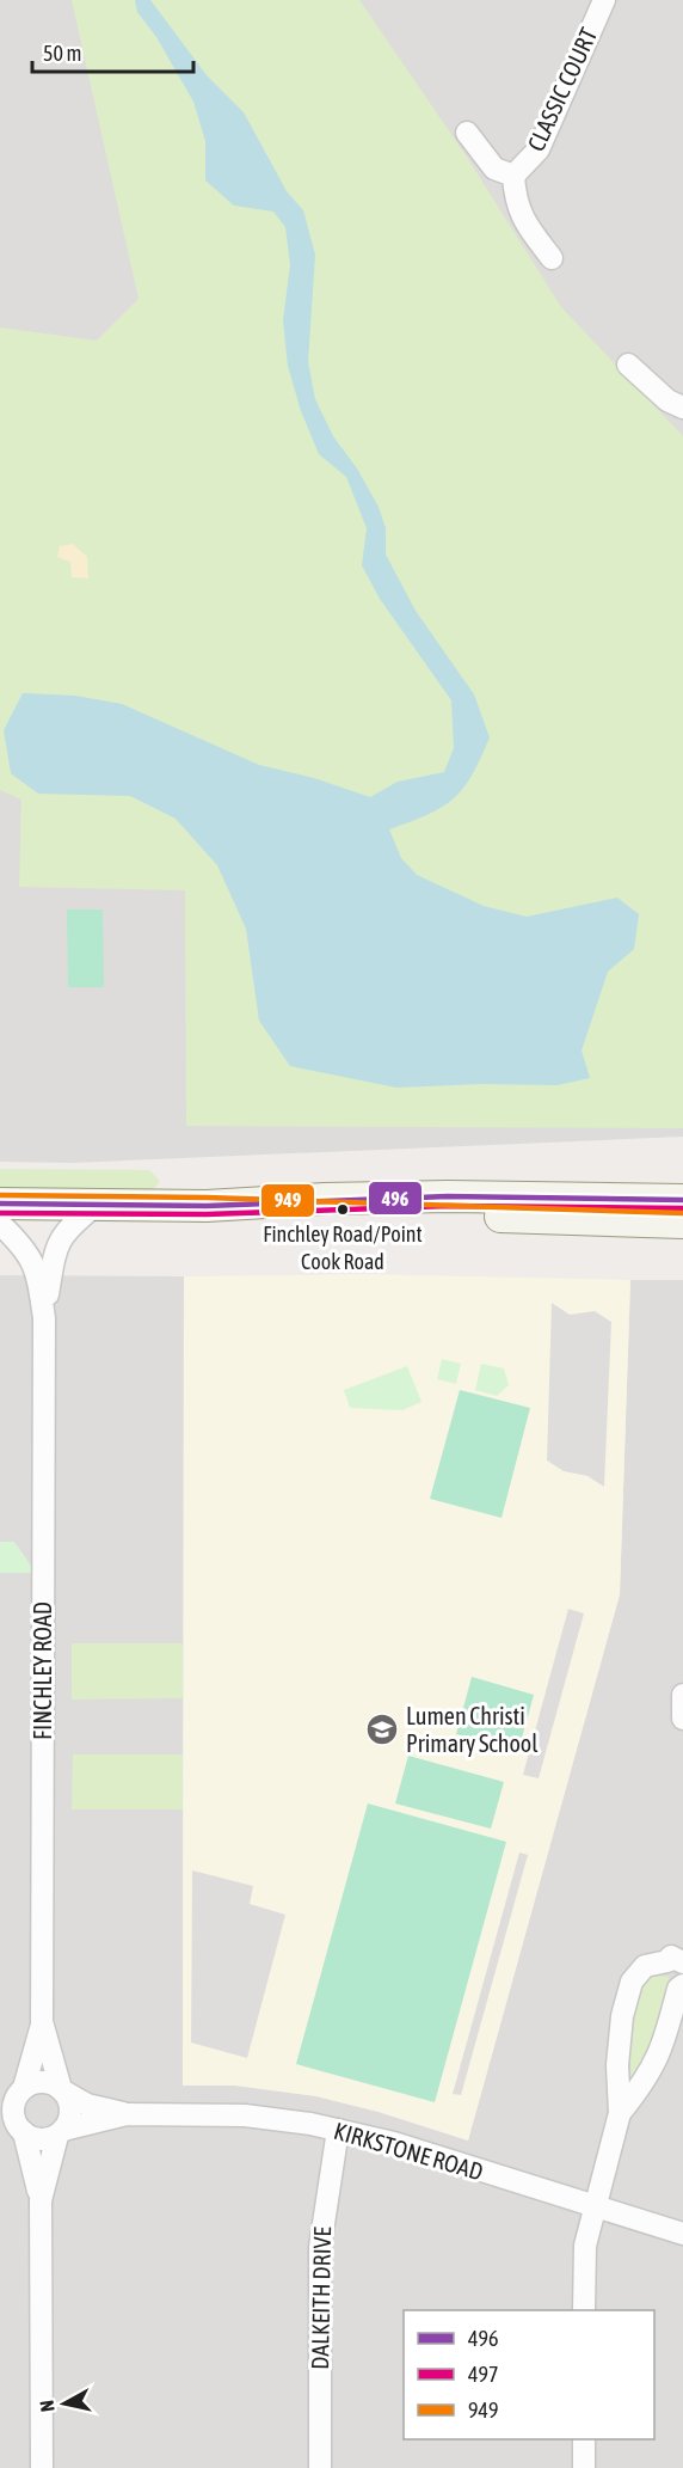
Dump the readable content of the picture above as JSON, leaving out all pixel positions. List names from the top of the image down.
{
  "streets": {
    "street": [
      "CLASSIC COURT",
      "FINCHLEY ROAD",
      "KIRKSTONE ROAD",
      "DALKEITH DRIVE"
    ]
  },
  "crossings": [
    ["FINCHLEY ROAD", "KIRKSTONE ROAD"],
    ["KIRKSTONE ROAD", "DALKEITH DRIVE"]
  ],
  "places": {
    "other": ["Finchley Road/Point Cook Road"],
    "school or university": ["Lumen Christi Primary School"]
  },
  "lines": ["transit line 949", "transit line 496", "transit line 497"],
  "legend": ["496", "497", "949"],
  "scale_bar": "50 m",
  "north": "left"
}
